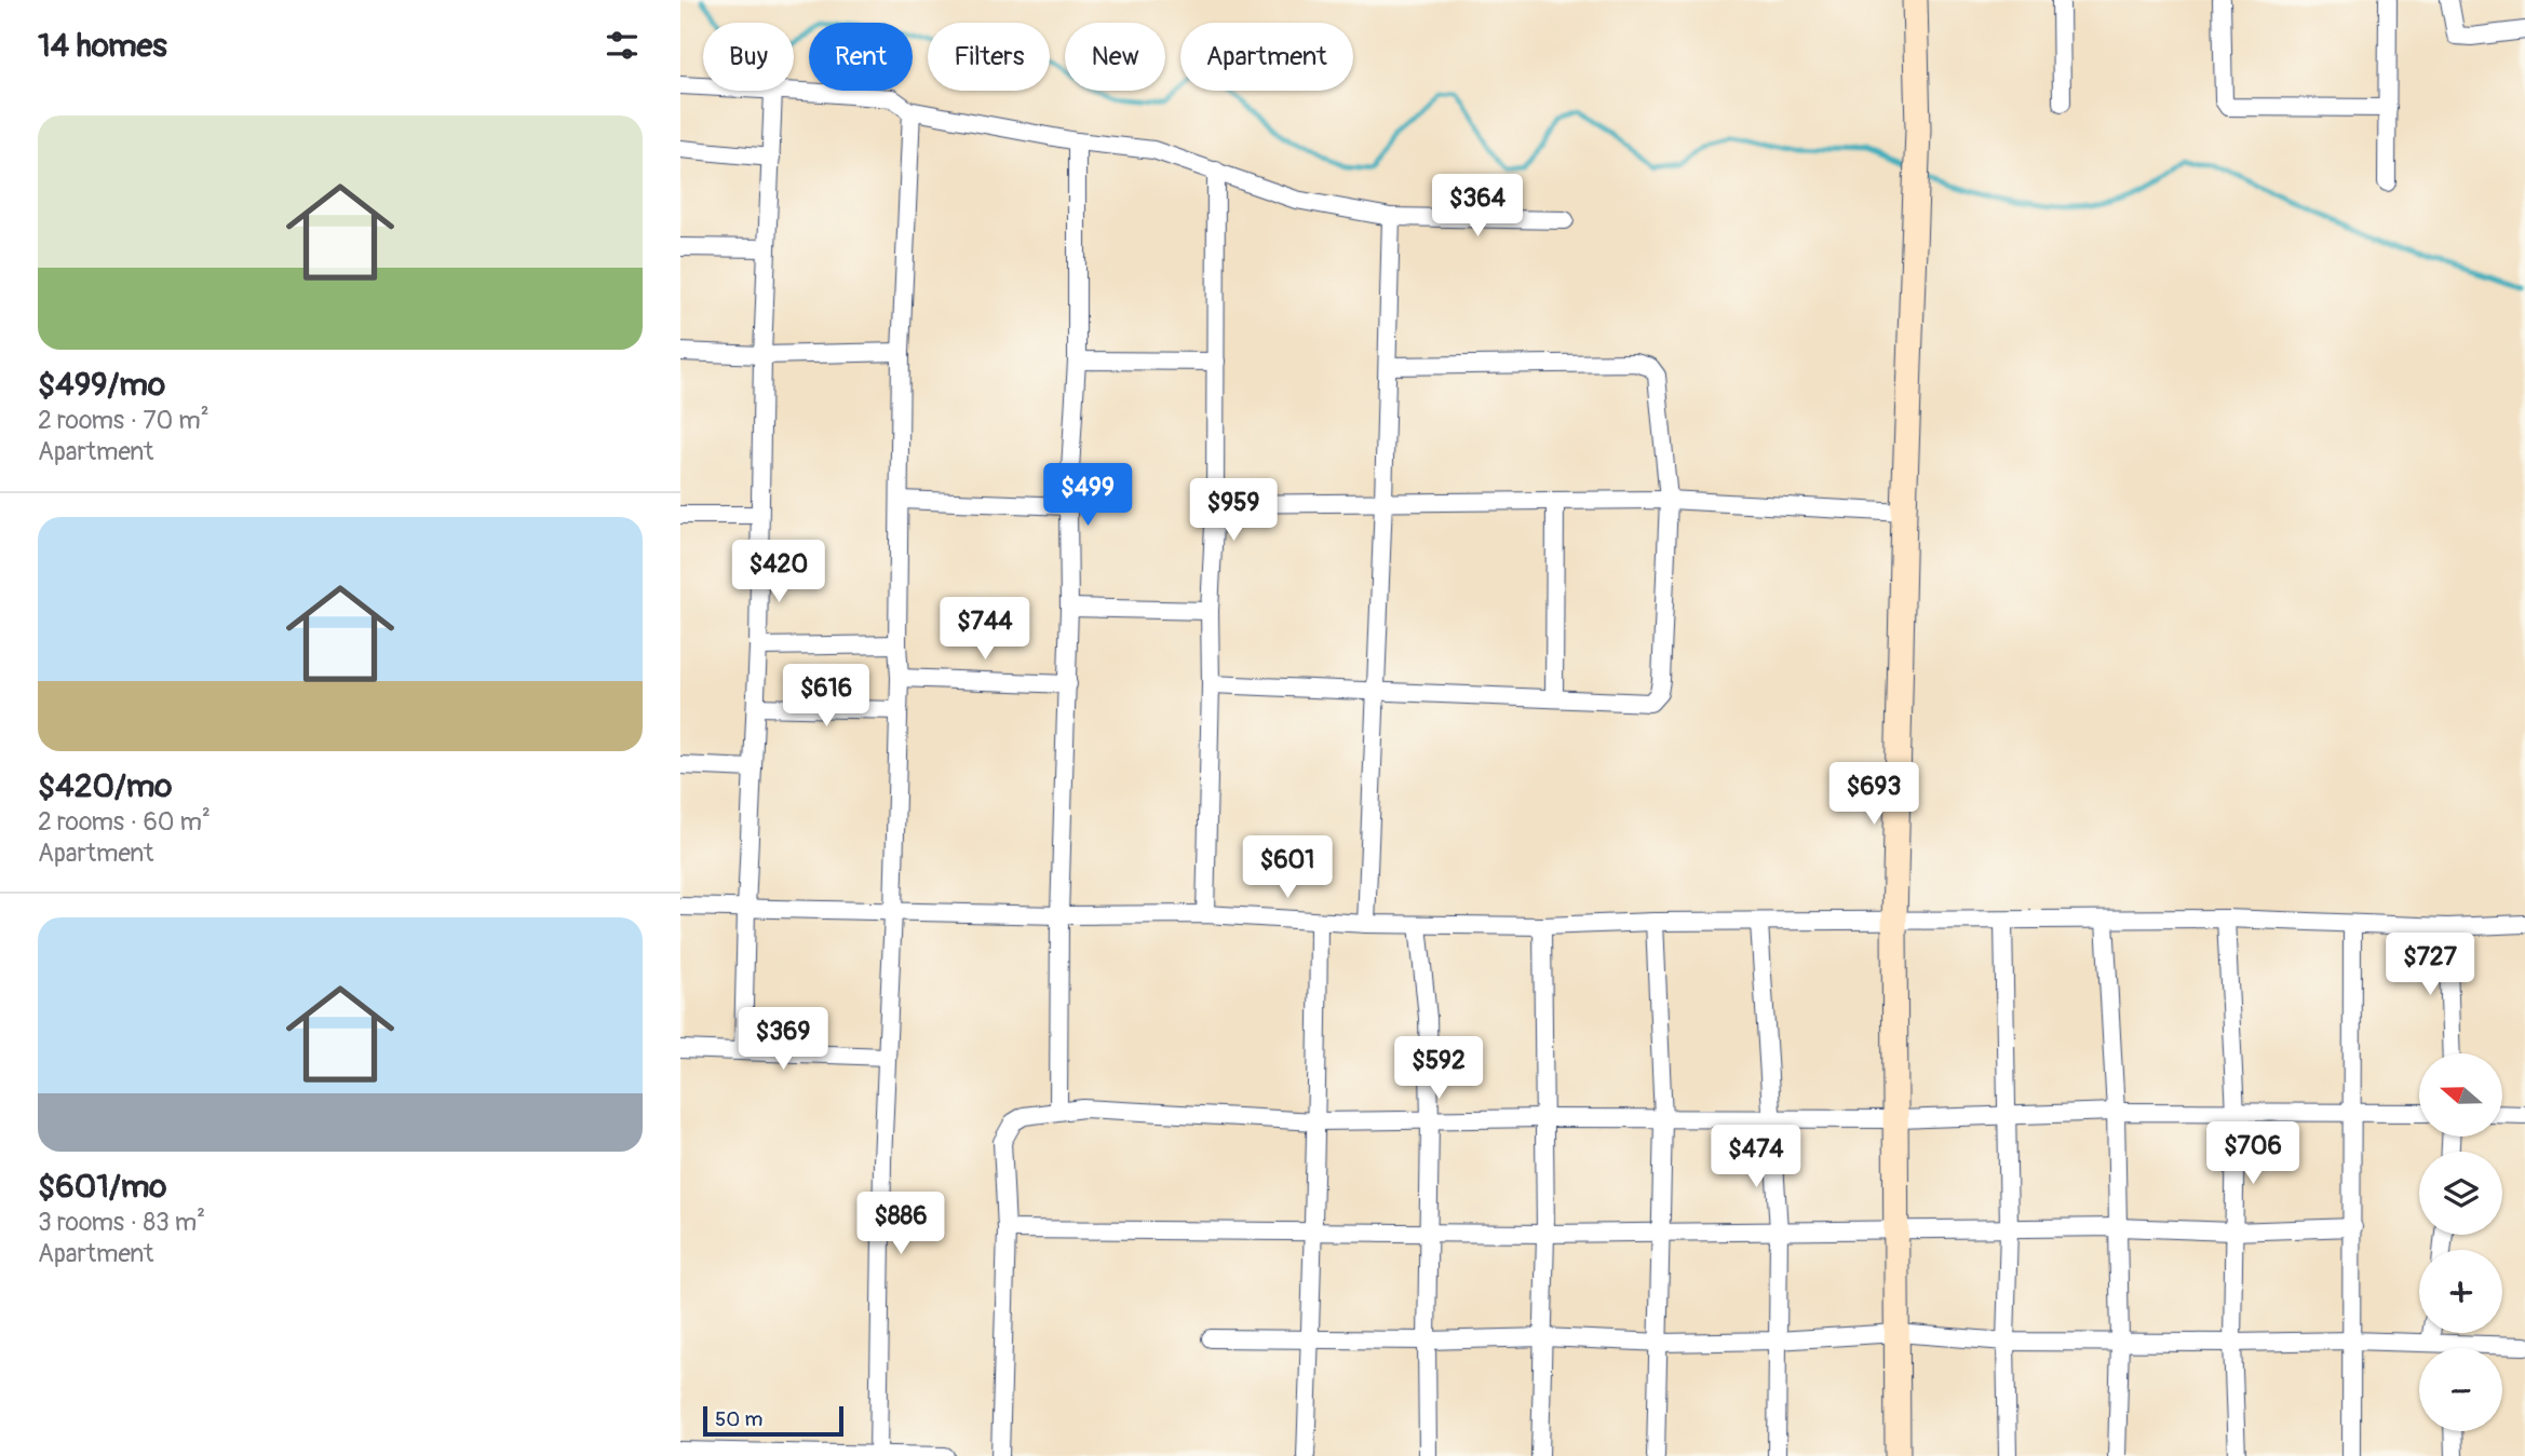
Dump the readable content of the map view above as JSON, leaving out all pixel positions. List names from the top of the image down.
{
  "scale_bar": "50 m",
  "north": "left",
  "page": {
    "heading": "14 homes",
    "chip": [
      "Buy",
      "Rent",
      "Filters",
      "New",
      "Apartment"
    ],
    "list": [
      {
        "name": "$499/mo",
        "note": "2 rooms · 70 m² · Apartment"
      },
      {
        "name": "$420/mo",
        "note": "2 rooms · 60 m² · Apartment"
      },
      {
        "name": "$601/mo",
        "note": "3 rooms · 83 m² · Apartment"
      }
    ],
    "price": [
      "$364",
      "$499",
      "$959",
      "$420",
      "$744",
      "$616",
      "$693",
      "$601",
      "$727",
      "$369",
      "$592",
      "$706",
      "$474",
      "$886"
    ],
    "map_buttons": ["+", "−"],
    "scale": "50 m"
  }
}
